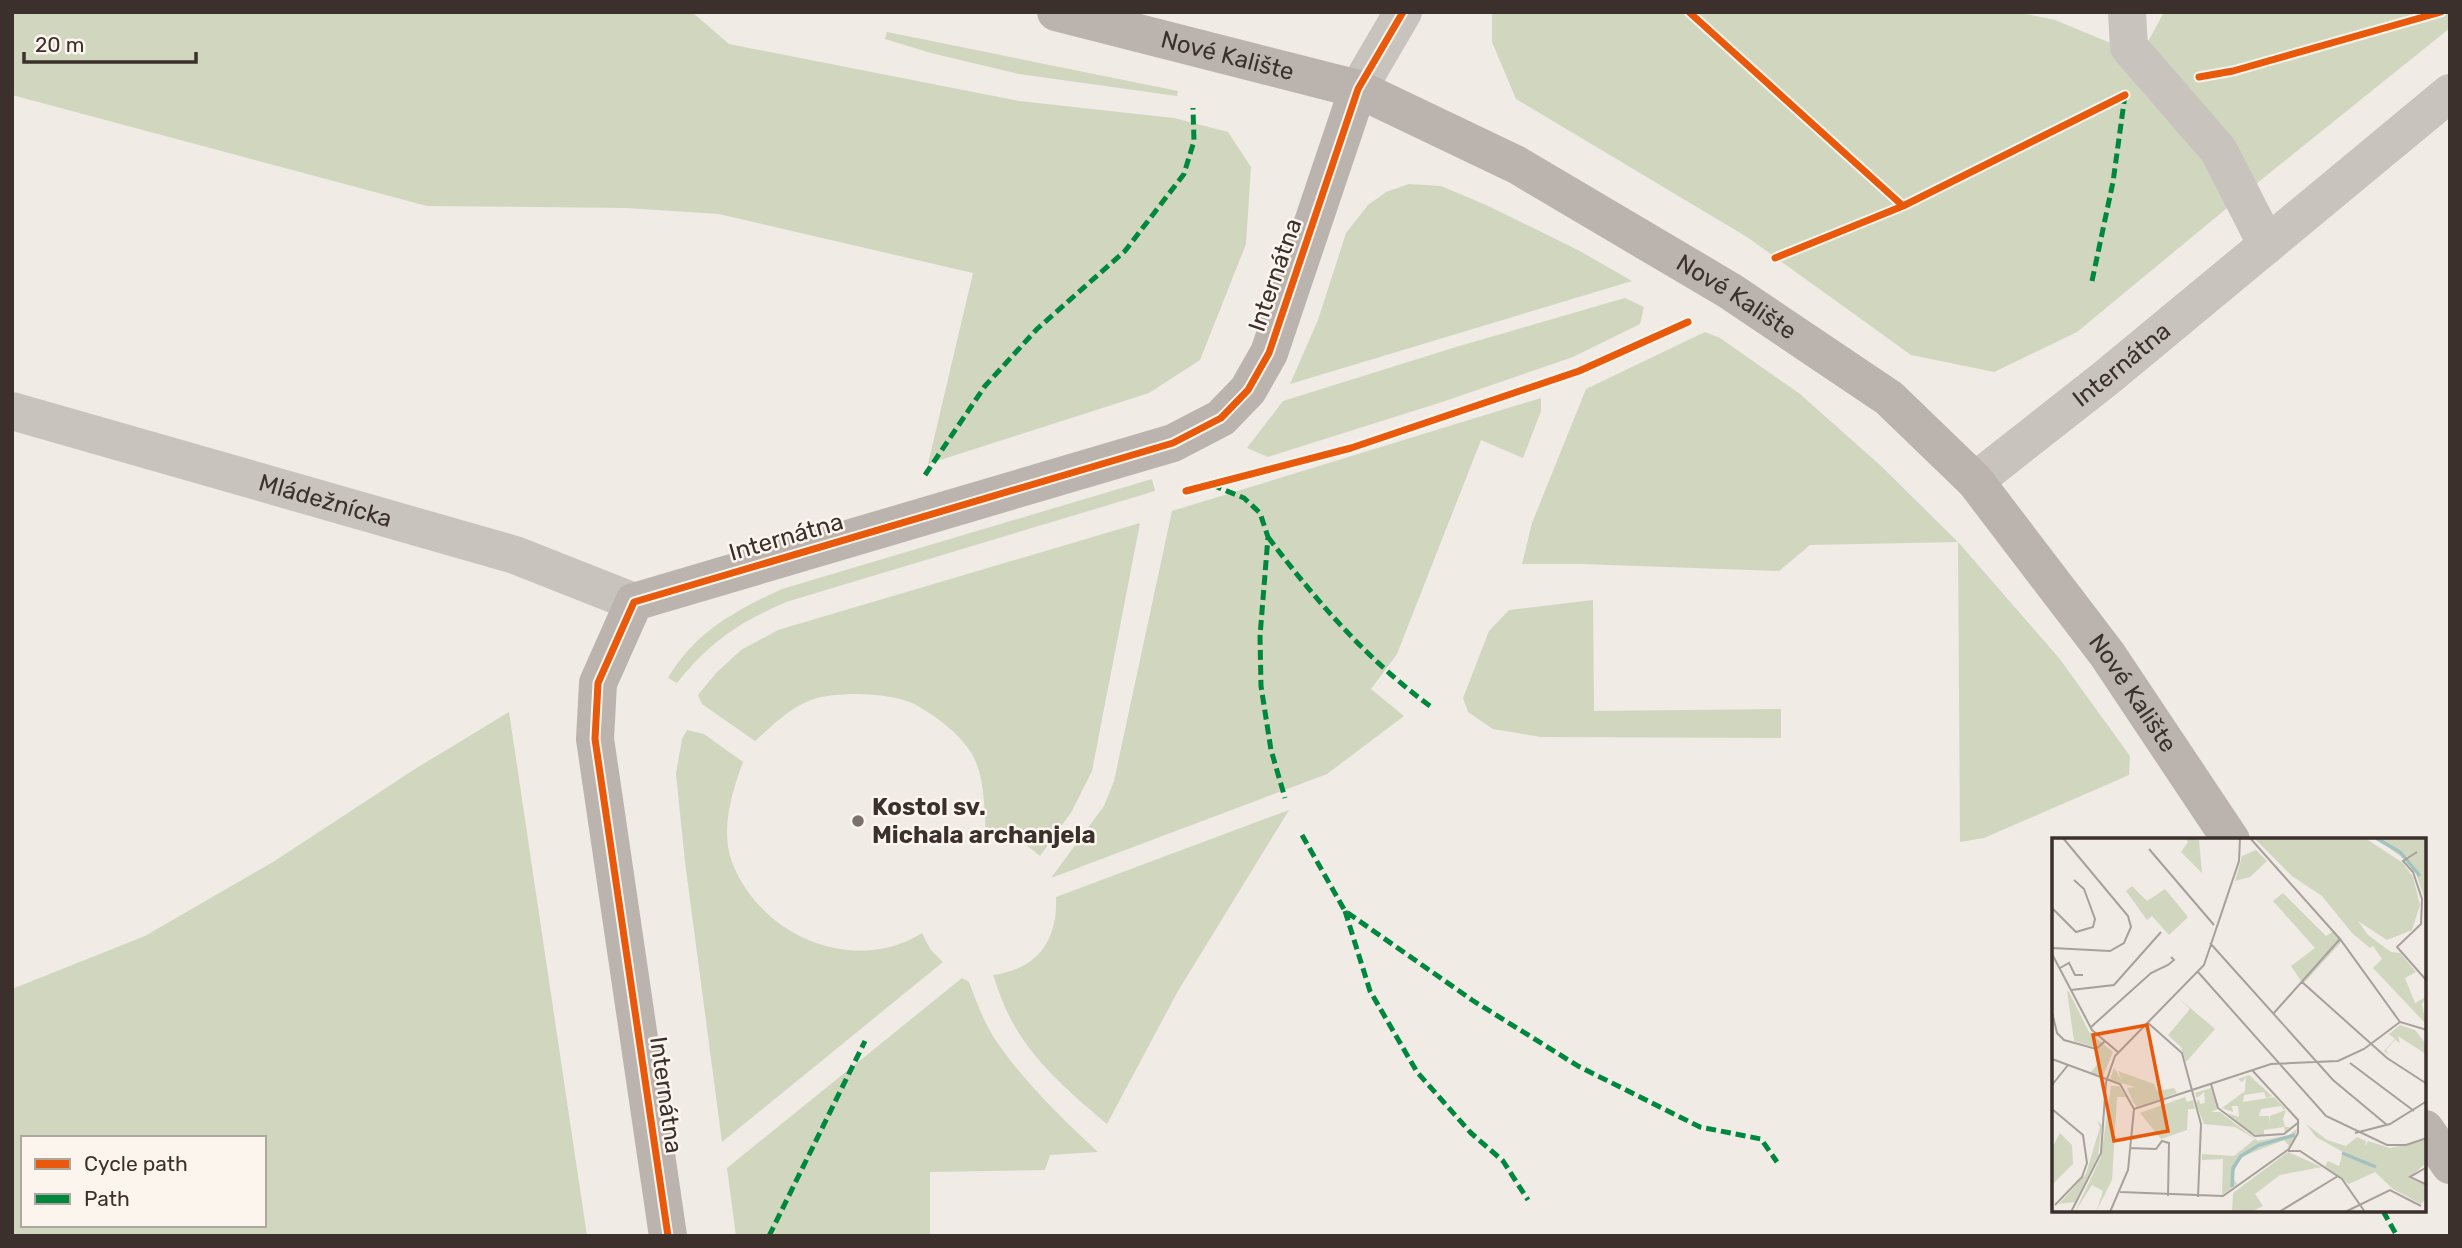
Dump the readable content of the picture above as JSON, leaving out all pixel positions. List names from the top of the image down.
{
  "streets": {
    "street": ["Nové Kalište", "Internátna", "Mládežnícka"]
  },
  "crossings": [
    ["Nové Kalište", "Internátna"],
    ["Internátna", "Mládežnícka"]
  ],
  "places": ["Kostol sv. Michala archanjela"],
  "legend": ["Cycle path", "Path"],
  "scale_bar": "20 m"
}
